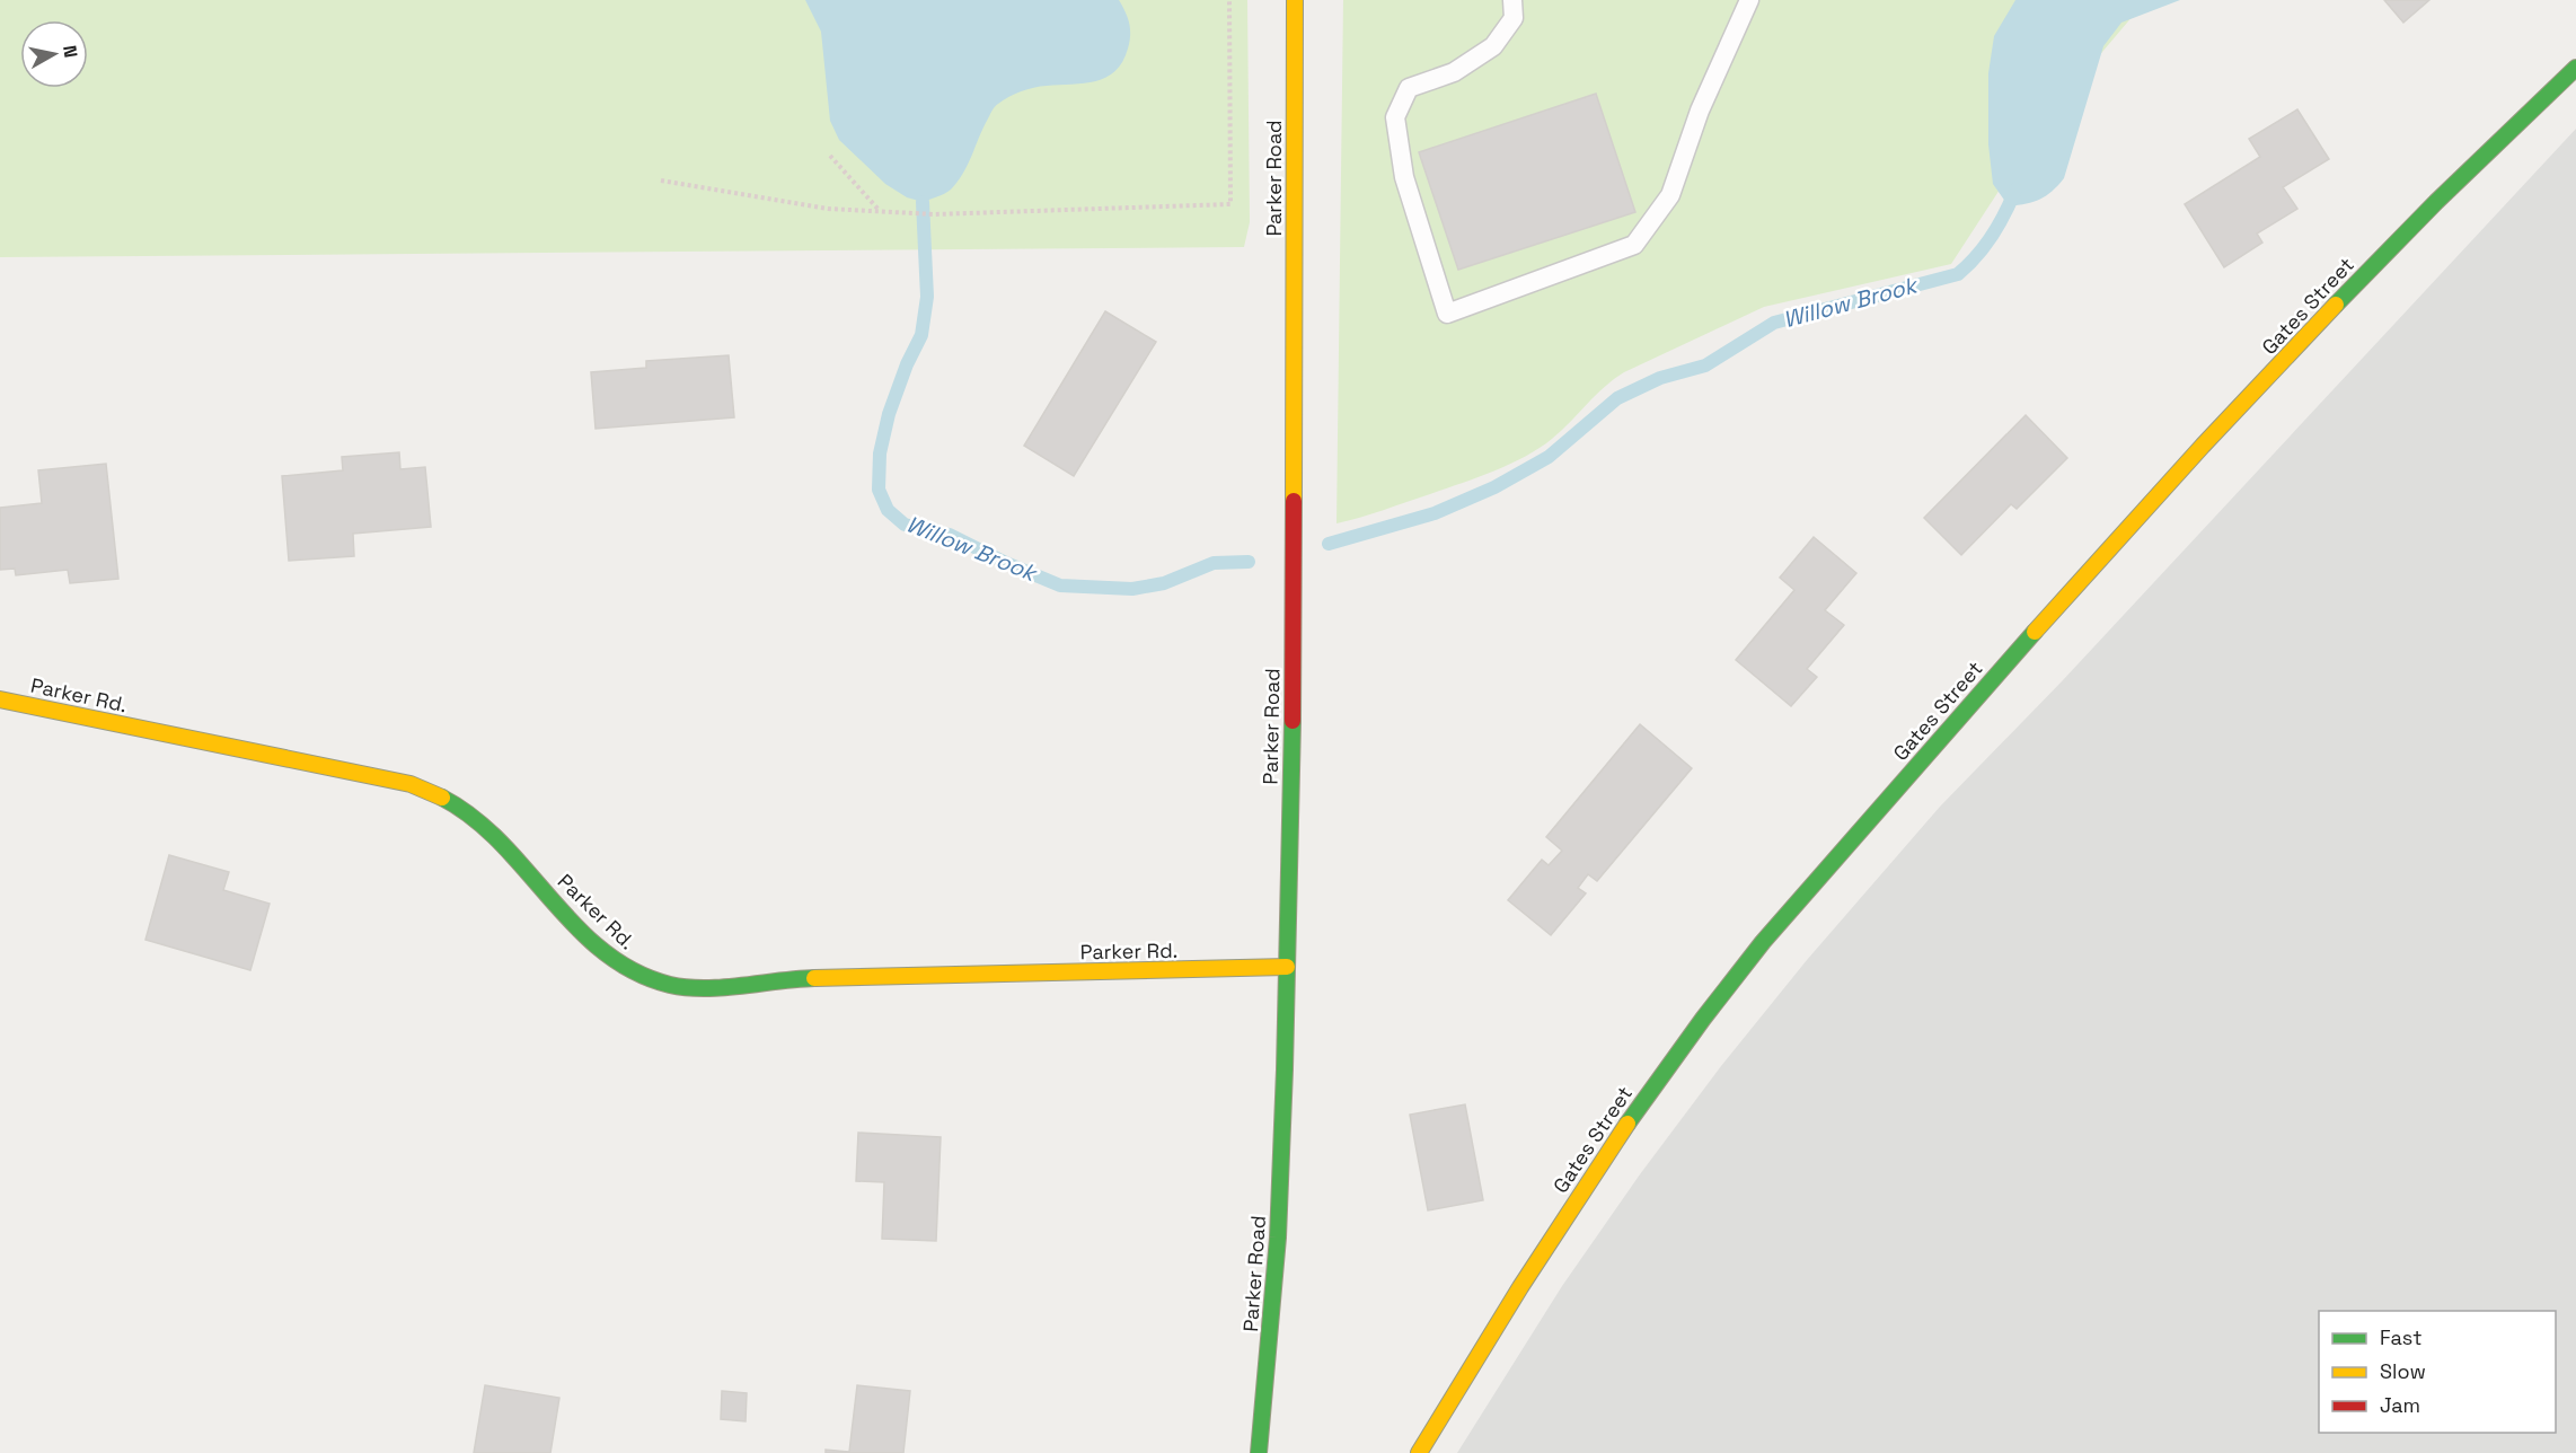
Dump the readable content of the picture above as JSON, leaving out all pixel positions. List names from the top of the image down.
{
  "streets": {
    "street": ["Parker Road", "Gates Street", "Parker Rd."]
  },
  "crossings": [
    ["Parker Road", "Parker Rd."]
  ],
  "water": ["Willow Brook"],
  "legend": ["Fast", "Slow", "Jam"],
  "north": "right"
}
